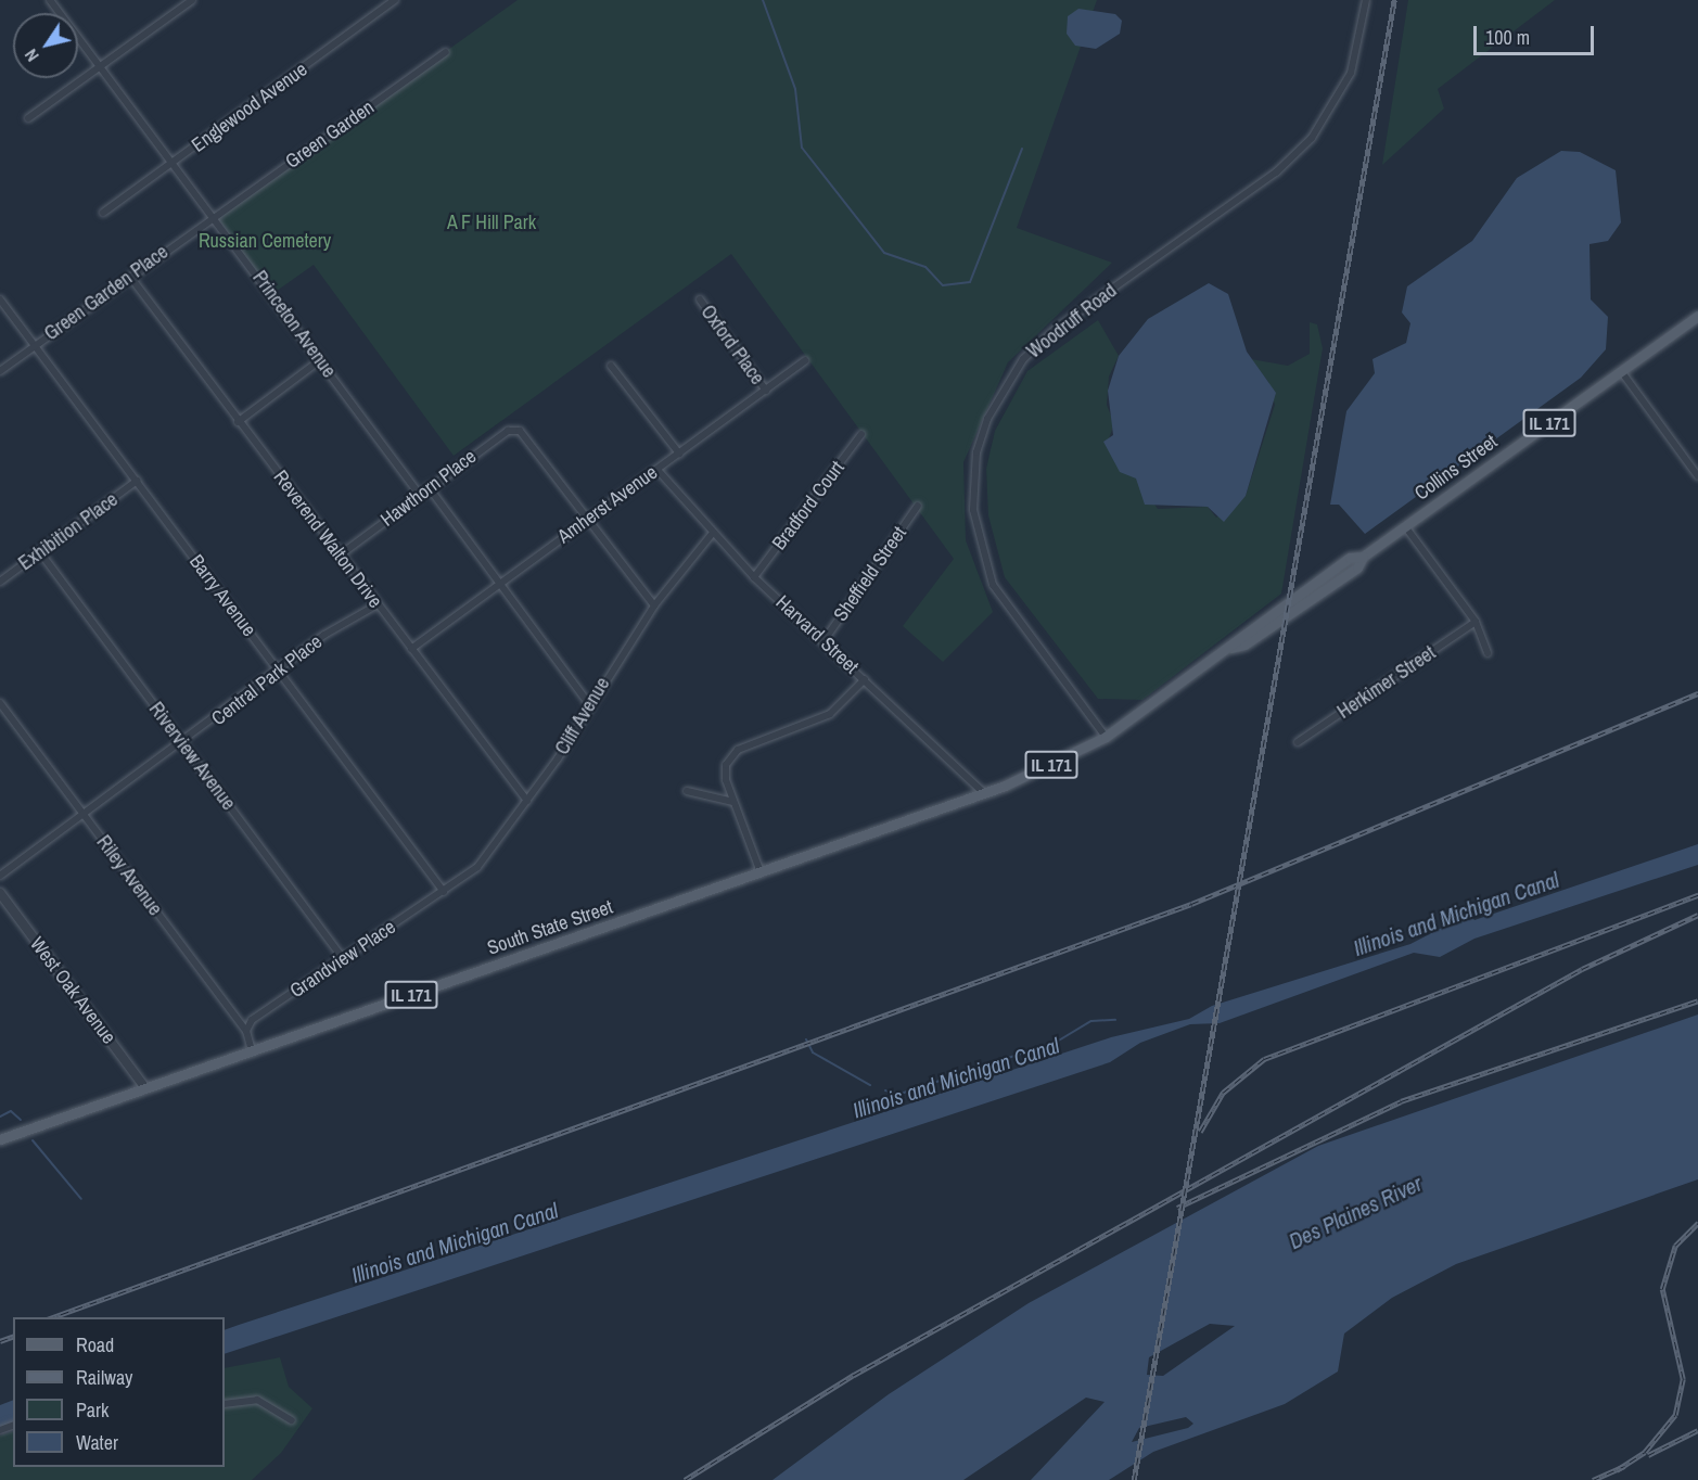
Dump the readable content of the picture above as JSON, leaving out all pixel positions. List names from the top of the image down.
{
  "streets": {
    "main road": ["IL 171", "Collins Street", "South State Street"],
    "street": [
      "Englewood Avenue",
      "Green Garden",
      "Green Garden Place",
      "Woodruff Road",
      "Princeton Avenue",
      "Oxford Place",
      "Hawthorn Place",
      "Amherst Avenue",
      "Bradford Court",
      "Exhibition Place",
      "Reverend Walton Drive",
      "Sheffield Street",
      "Barry Avenue",
      "Harvard Street",
      "Central Park Place",
      "Herkimer Street",
      "Cliff Avenue",
      "Riverview Avenue",
      "Riley Avenue",
      "Grandview Place",
      "West Oak Avenue"
    ]
  },
  "crossings": [
    ["Englewood Avenue", "Princeton Avenue"],
    ["Green Garden", "Green Garden Place"],
    ["Green Garden", "Princeton Avenue"],
    ["Green Garden Place", "Princeton Avenue"],
    ["Green Garden Place", "Reverend Walton Drive"],
    ["Green Garden Place", "Barry Avenue"],
    ["Woodruff Road", "Collins Street"],
    ["Woodruff Road", "South State Street"],
    ["Princeton Avenue", "Hawthorn Place"],
    ["Oxford Place", "Amherst Avenue"],
    ["Collins Street", "South State Street"],
    ["Hawthorn Place", "Amherst Avenue"],
    ["Hawthorn Place", "Reverend Walton Drive"],
    ["Amherst Avenue", "Reverend Walton Drive"],
    ["Amherst Avenue", "Harvard Street"],
    ["Bradford Court", "Harvard Street"],
    ["Exhibition Place", "Barry Avenue"],
    ["Exhibition Place", "Riverview Avenue"],
    ["Reverend Walton Drive", "Central Park Place"],
    ["Reverend Walton Drive", "Cliff Avenue"],
    ["Sheffield Street", "Harvard Street"],
    ["Barry Avenue", "Central Park Place"],
    ["Barry Avenue", "Cliff Avenue"],
    ["Barry Avenue", "Grandview Place"],
    ["Harvard Street", "Cliff Avenue"],
    ["Harvard Street", "South State Street"],
    ["Central Park Place", "Riverview Avenue"],
    ["Central Park Place", "Riley Avenue"],
    ["Cliff Avenue", "Grandview Place"],
    ["Riverview Avenue", "Grandview Place"],
    ["Riley Avenue", "South State Street"],
    ["Riley Avenue", "Grandview Place"],
    ["South State Street", "West Oak Avenue"]
  ],
  "water": ["Illinois and Michigan Canal", "Des Plaines River"],
  "parks": ["A F Hill Park", "Russian Cemetery"],
  "legend": [
    "Road",
    "Railway",
    "Park",
    "Water"
  ],
  "scale_bar": "100 m",
  "north": "bottom left"
}
